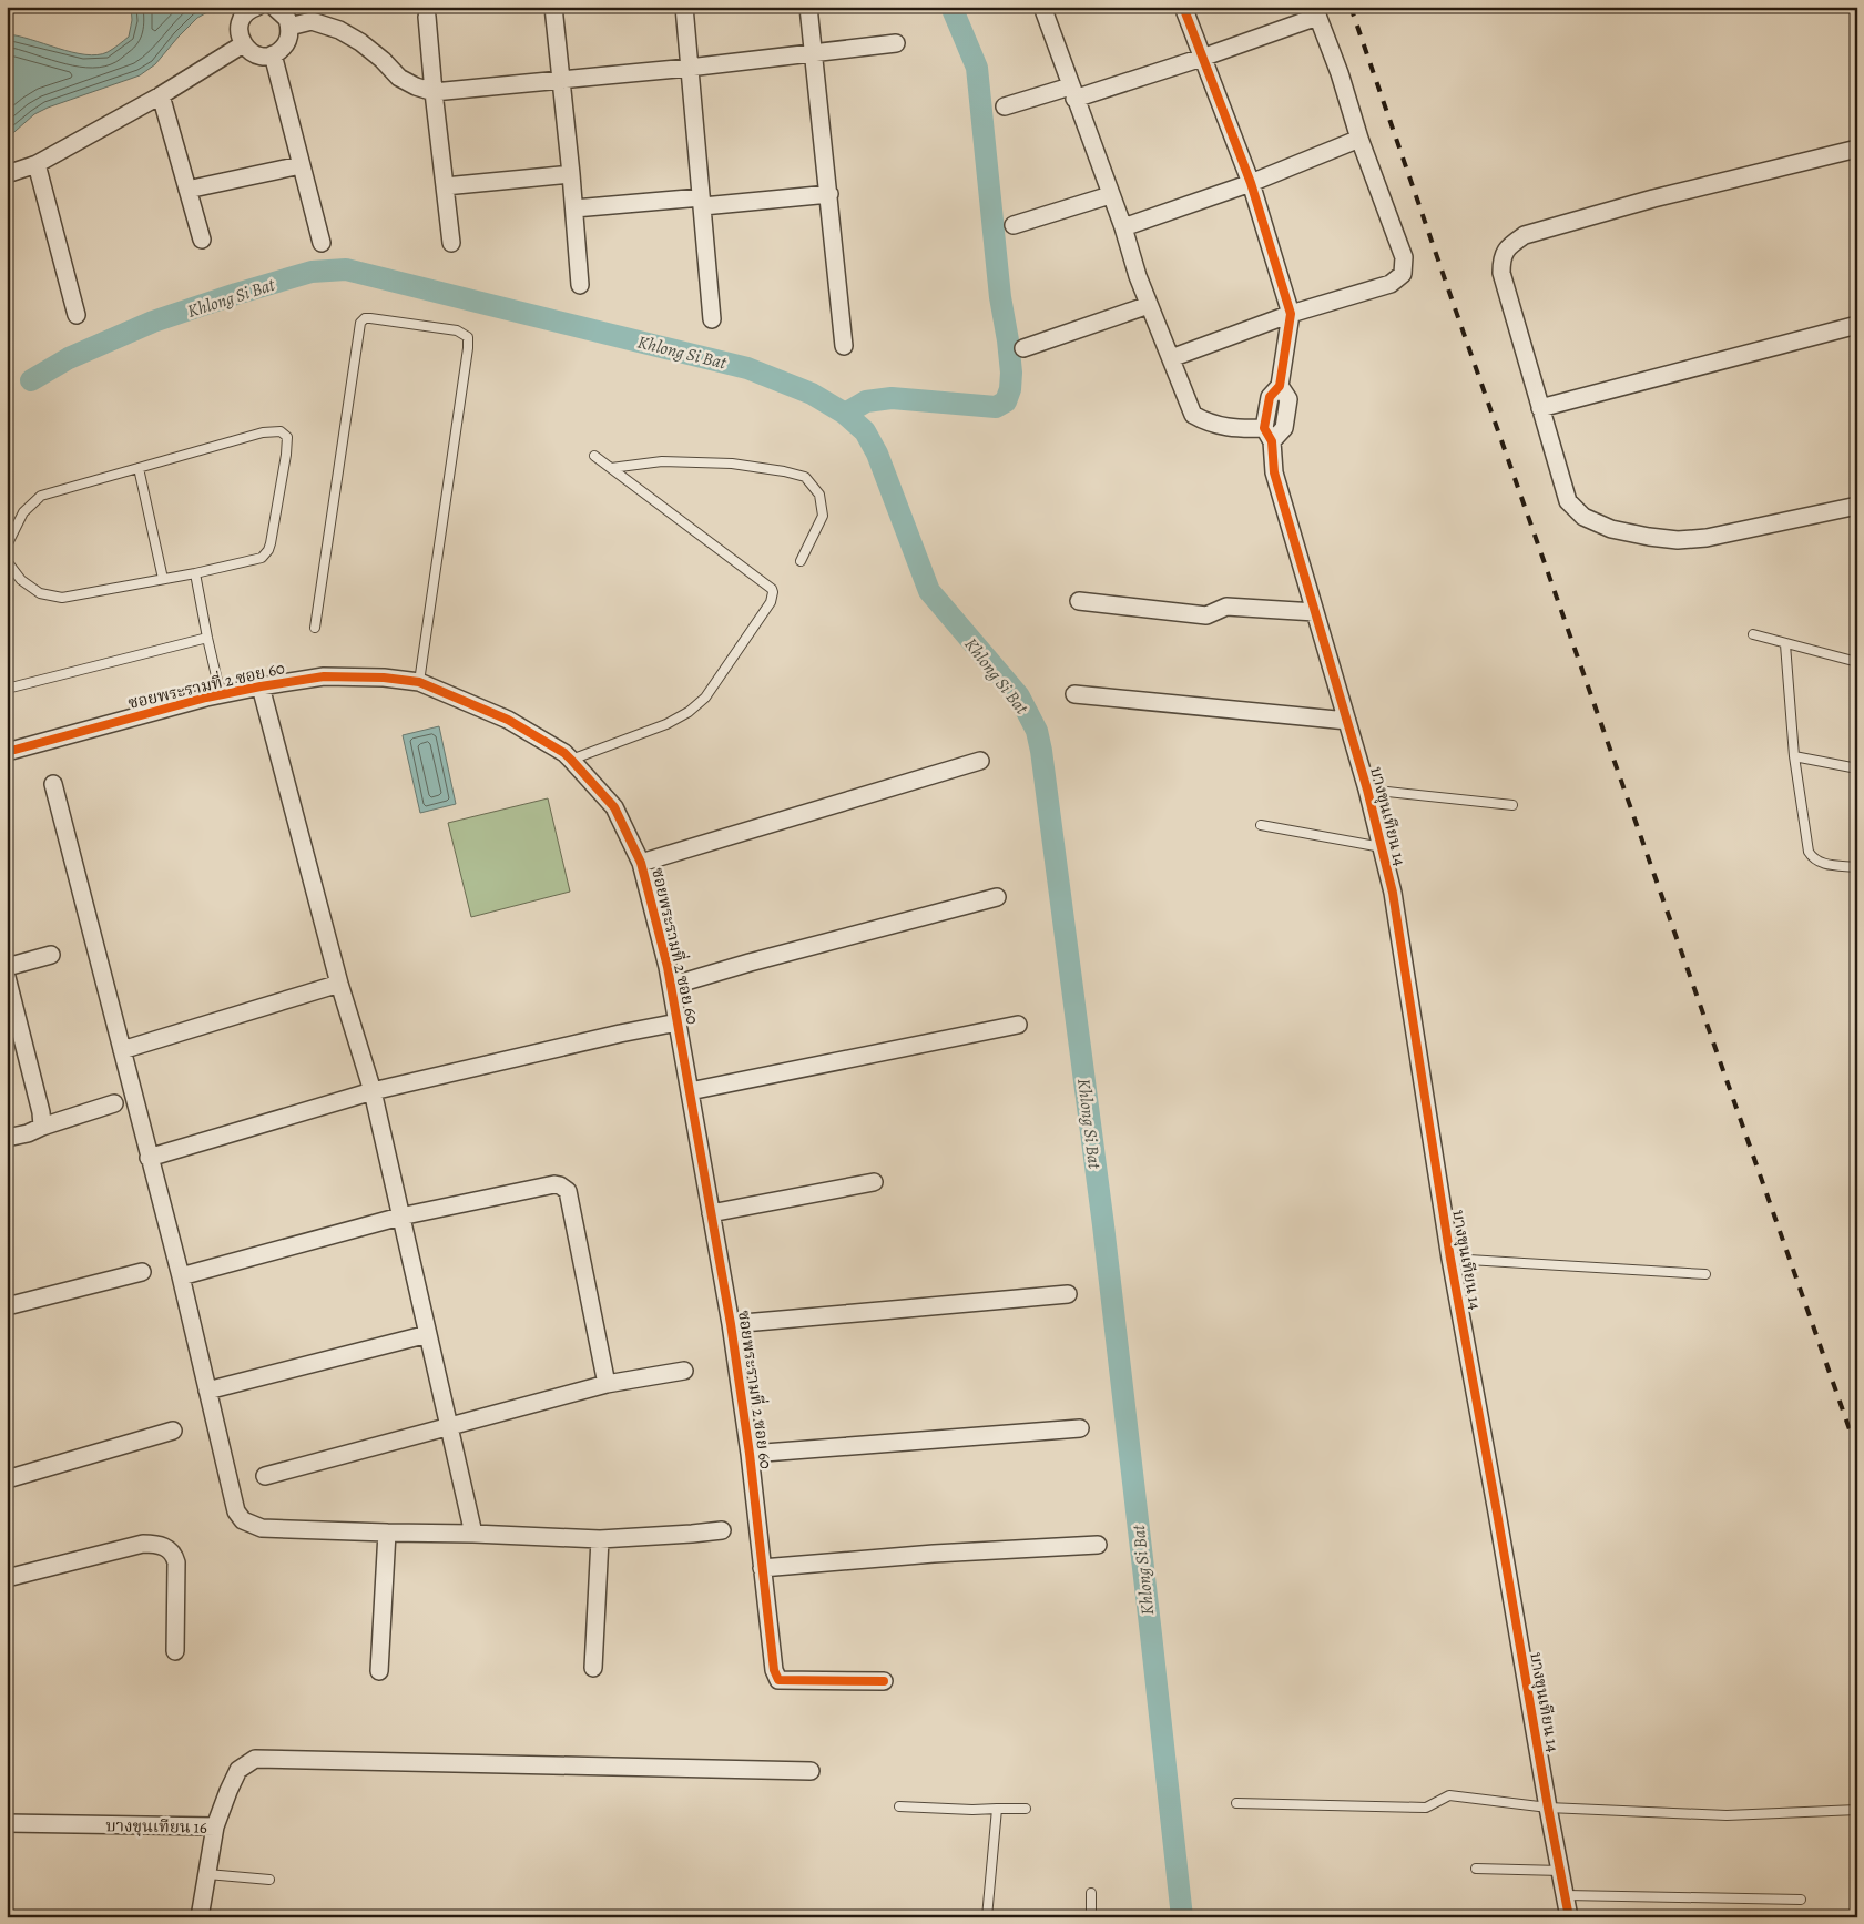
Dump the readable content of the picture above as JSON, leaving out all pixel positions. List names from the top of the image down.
{
  "streets": {
    "street": ["ซอยพระรามที่ 2 ซอย 60", "บางขุนเทียน 14", "บางขุนเทียน 16"]
  },
  "water": ["Khlong Si Bat"]
}
